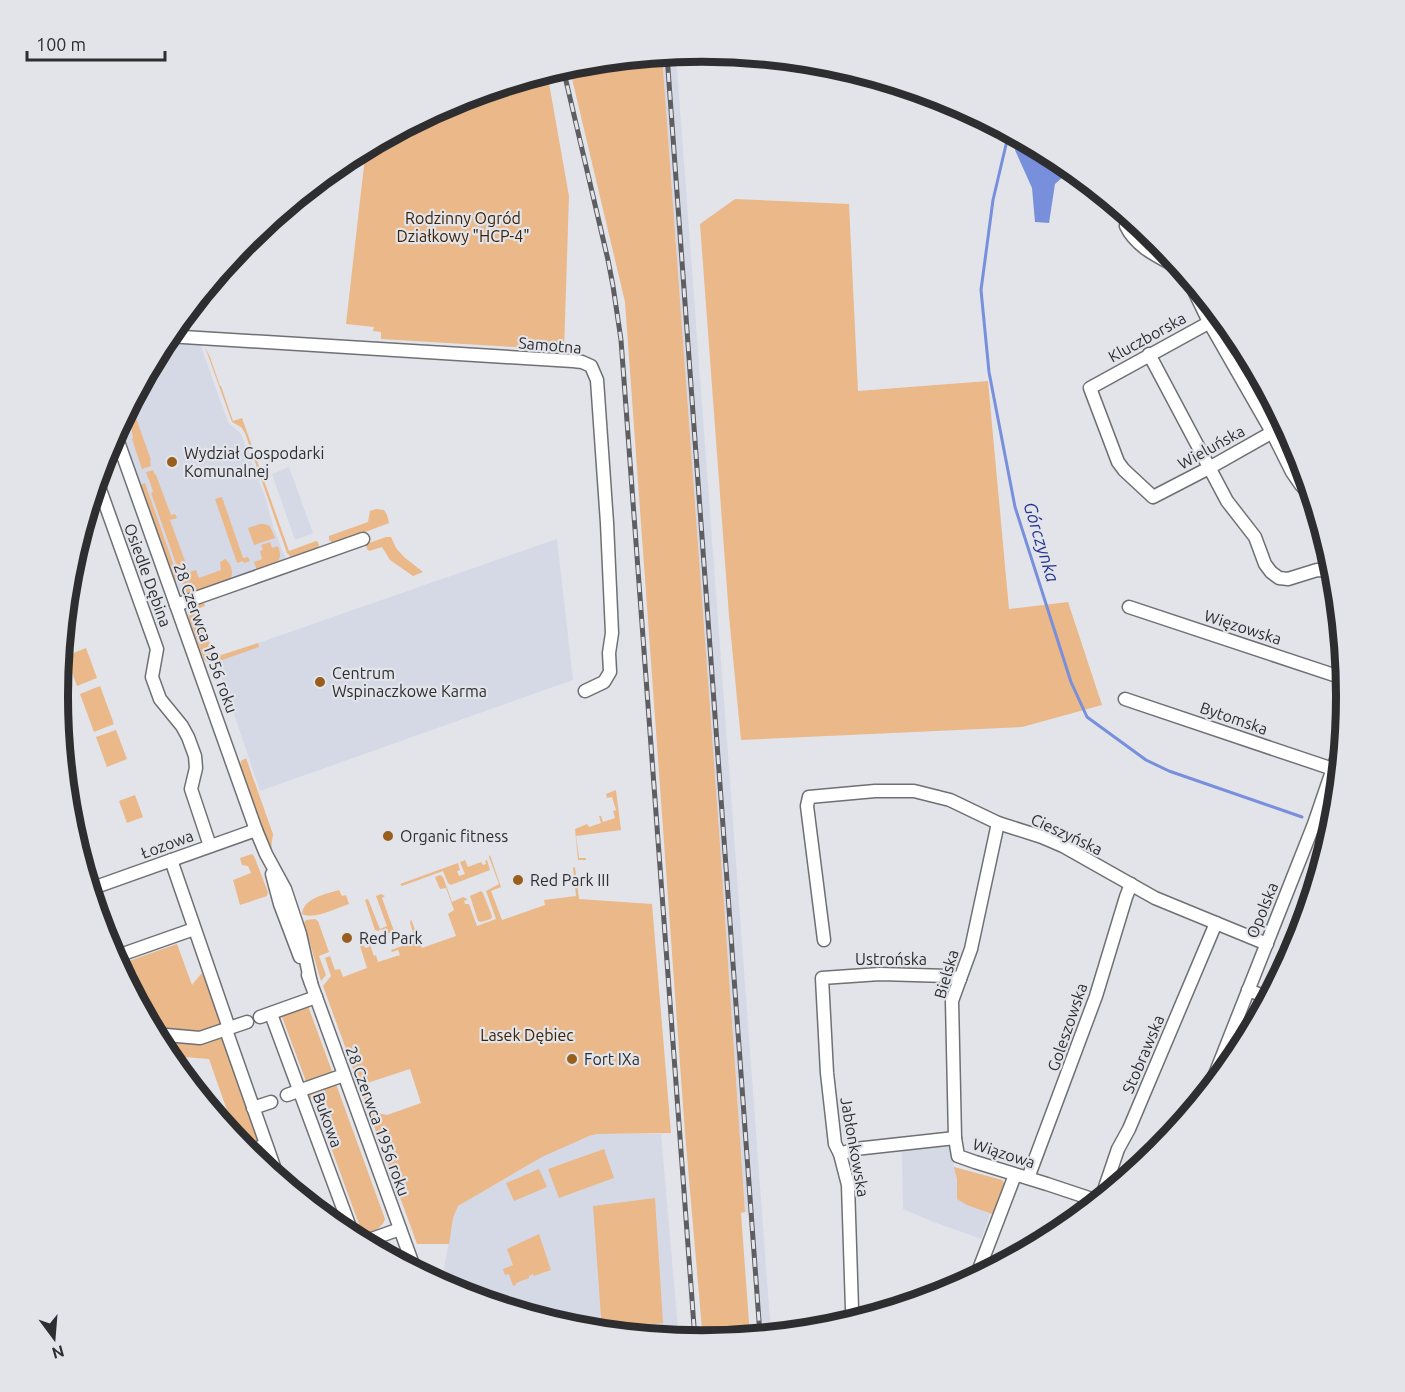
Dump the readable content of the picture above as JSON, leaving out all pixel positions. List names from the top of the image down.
{
  "streets": {
    "street": [
      "Kluczborska",
      "Samotna",
      "Wieluńska",
      "Osiedle Dębina",
      "Więzowska",
      "28 Czerwca 1956 roku",
      "Bytomska",
      "Cieszyńska",
      "Łozowa",
      "Opolska",
      "Ustrońska",
      "Bielska",
      "Goleszowska",
      "Stobrawska",
      "Bukowa",
      "Jabłonkowska",
      "Wiązowa"
    ]
  },
  "crossings": [
    ["Kluczborska", "Wieluńska"],
    ["Osiedle Dębina", "Łozowa"],
    ["28 Czerwca 1956 roku", "Łozowa"],
    ["28 Czerwca 1956 roku", "Bukowa"],
    ["Bytomska", "Opolska"],
    ["Cieszyńska", "Opolska"],
    ["Cieszyńska", "Bielska"],
    ["Cieszyńska", "Goleszowska"],
    ["Cieszyńska", "Stobrawska"],
    ["Ustrońska", "Bielska"],
    ["Ustrońska", "Jabłonkowska"],
    ["Bielska", "Wiązowa"],
    ["Goleszowska", "Wiązowa"],
    ["Jabłonkowska", "Wiązowa"]
  ],
  "water": ["Górczynka"],
  "parks": ["Rodzinny Ogród Działkowy \"HCP-4\"", "Lasek Dębiec"],
  "places": [
    "Wydział Gospodarki Komunalnej",
    "Centrum Wspinaczkowe Karma",
    "Organic fitness",
    "Red Park III",
    "Red Park",
    "Fort IXa"
  ],
  "scale_bar": "100 m",
  "north": "bottom"
}
